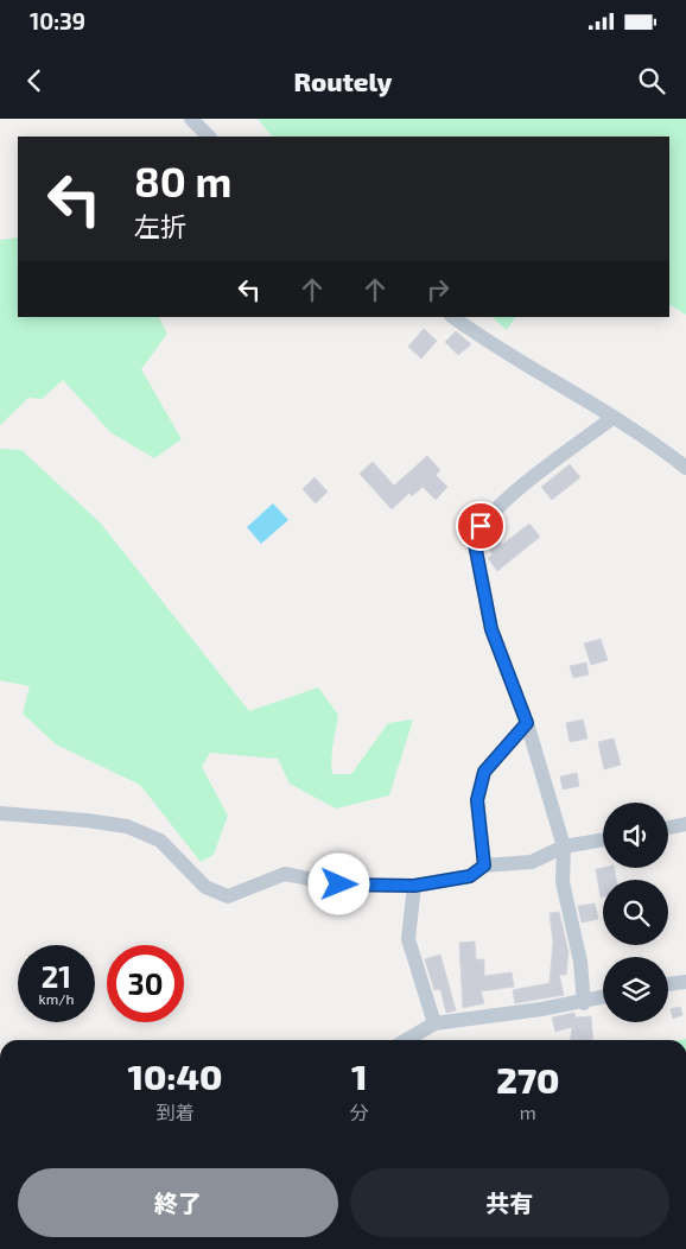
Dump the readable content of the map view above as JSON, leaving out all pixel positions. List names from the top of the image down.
{
  "page": {
    "status": "10:39",
    "header": "Routely",
    "turn": ["80 m", "左折"],
    "speed": "21 km/h",
    "limit": "30",
    "eta": [
      "10:40",
      "到着",
      "1",
      "分",
      "270",
      "m"
    ],
    "buttons": ["終了", "共有"]
  }
}
